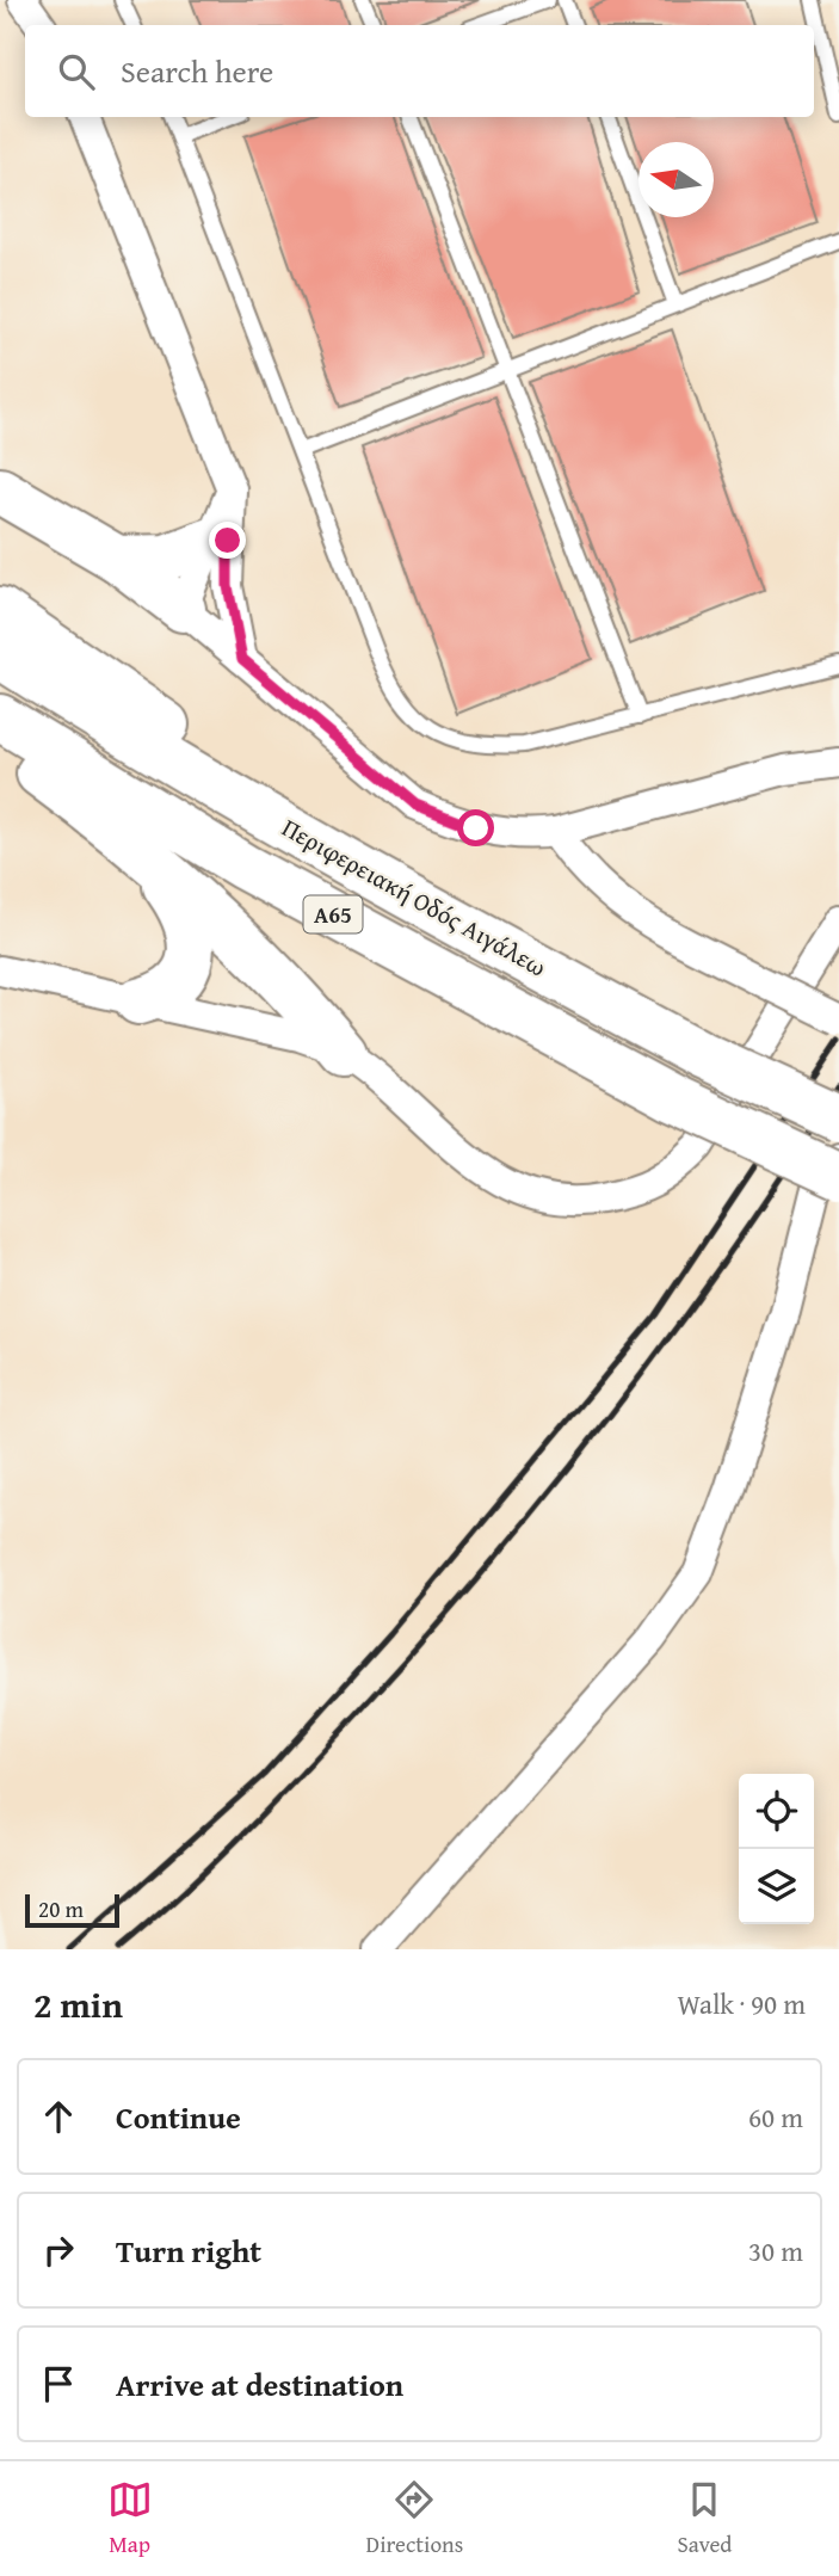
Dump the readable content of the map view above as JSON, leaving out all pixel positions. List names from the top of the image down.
{
  "streets": {
    "highway": ["Περιφερειακή Οδός Αιγάλεω", "Α65"]
  },
  "scale_bar": "20 m",
  "north": "left",
  "page": {
    "search": "Search here",
    "scale": "20 m",
    "heading": ["2 min", "Walk · 90 m"],
    "list": [
      ["Continue", "60 m"],
      ["Turn right", "30 m"],
      "Arrive at destination"
    ],
    "nav": ["Map", "Directions", "Saved"]
  }
}
